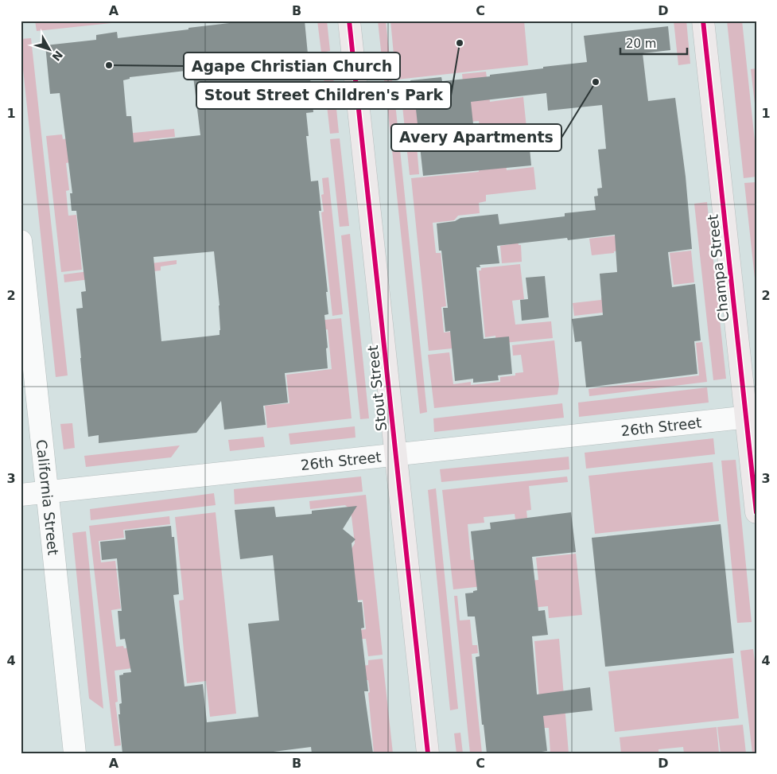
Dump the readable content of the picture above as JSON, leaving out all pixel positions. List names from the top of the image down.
{
  "streets": {
    "main road": ["Champa Street", "Stout Street"],
    "street": ["26th Street", "California Street"]
  },
  "crossings": [
    ["Champa Street", "26th Street"],
    ["Stout Street", "26th Street"],
    ["26th Street", "California Street"]
  ],
  "places": ["Stout Street Children's Park", "Agape Christian Church", "Avery Apartments"],
  "scale_bar": "20 m",
  "north": "bottom right",
  "grid": {
    "columns": [
      "A",
      "B",
      "C",
      "D"
    ],
    "rows": [
      "1",
      "2",
      "3",
      "4"
    ]
  }
}
